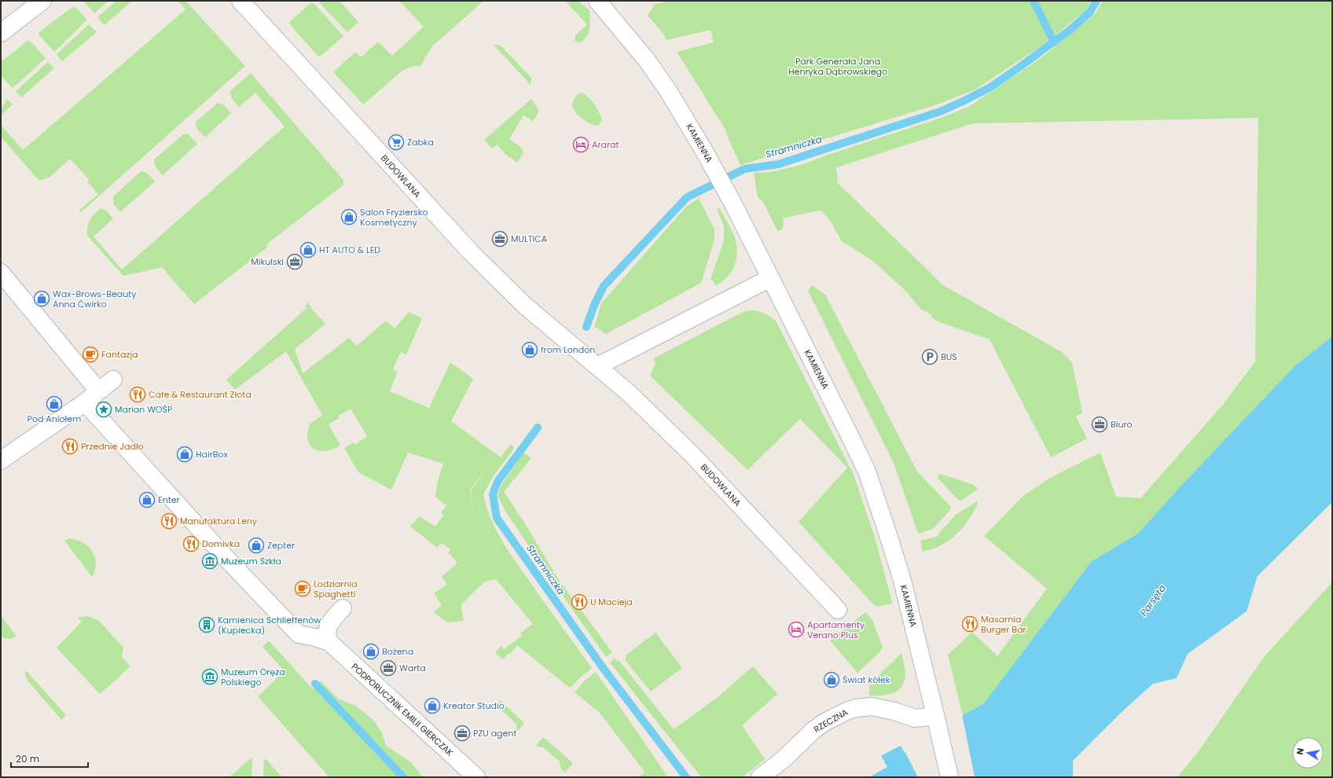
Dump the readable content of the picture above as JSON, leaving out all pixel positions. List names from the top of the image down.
{
  "streets": {
    "street": [
      "KAMIENNA",
      "BUDOWLANA",
      "PODPORUCZNIK EMILII GIERCZAK",
      "RZECZNA"
    ]
  },
  "crossings": [
    ["KAMIENNA", "RZECZNA"]
  ],
  "water": ["Stramniczka", "Parsęta"],
  "parks": ["Park Generała Jana Henryka Dąbrowskiego"],
  "places": {
    "supermarket": ["Żabka"],
    "hotel": ["Ararat", "Apartamenty Verano Plus"],
    "shop": [
      "Salon Fryziersko Kosmetyczny",
      "HT AUTO & LED",
      "Wax-Brows-Beauty Anna Ćwirko",
      "from London",
      "Pod Aniołem",
      "HairBox",
      "Enter",
      "Zepter",
      "Bożena",
      "Świat kółek",
      "Kreator Studio"
    ],
    "office": [
      "MULTICA",
      "Mikulski",
      "Biuro",
      "Warta",
      "PZU agent"
    ],
    "cafe": ["Fantazja", "Lodziarnia Spaghetti"],
    "parking": ["BUS"],
    "restaurant": [
      "Cafe & Restaurant Złota",
      "Przednie Jadło",
      "Manufaktura Leny",
      "Domivka",
      "U Macieja",
      "Masarnia Burger Bar"
    ],
    "place": ["Marian WOŚP"],
    "museum": ["Muzeum Szkła", "Muzeum Oręża Polskiego"],
    "building": ["Kamienica Schlieffenów (Kupiecka)"]
  },
  "scale_bar": "20 m",
  "north": "left"
}
